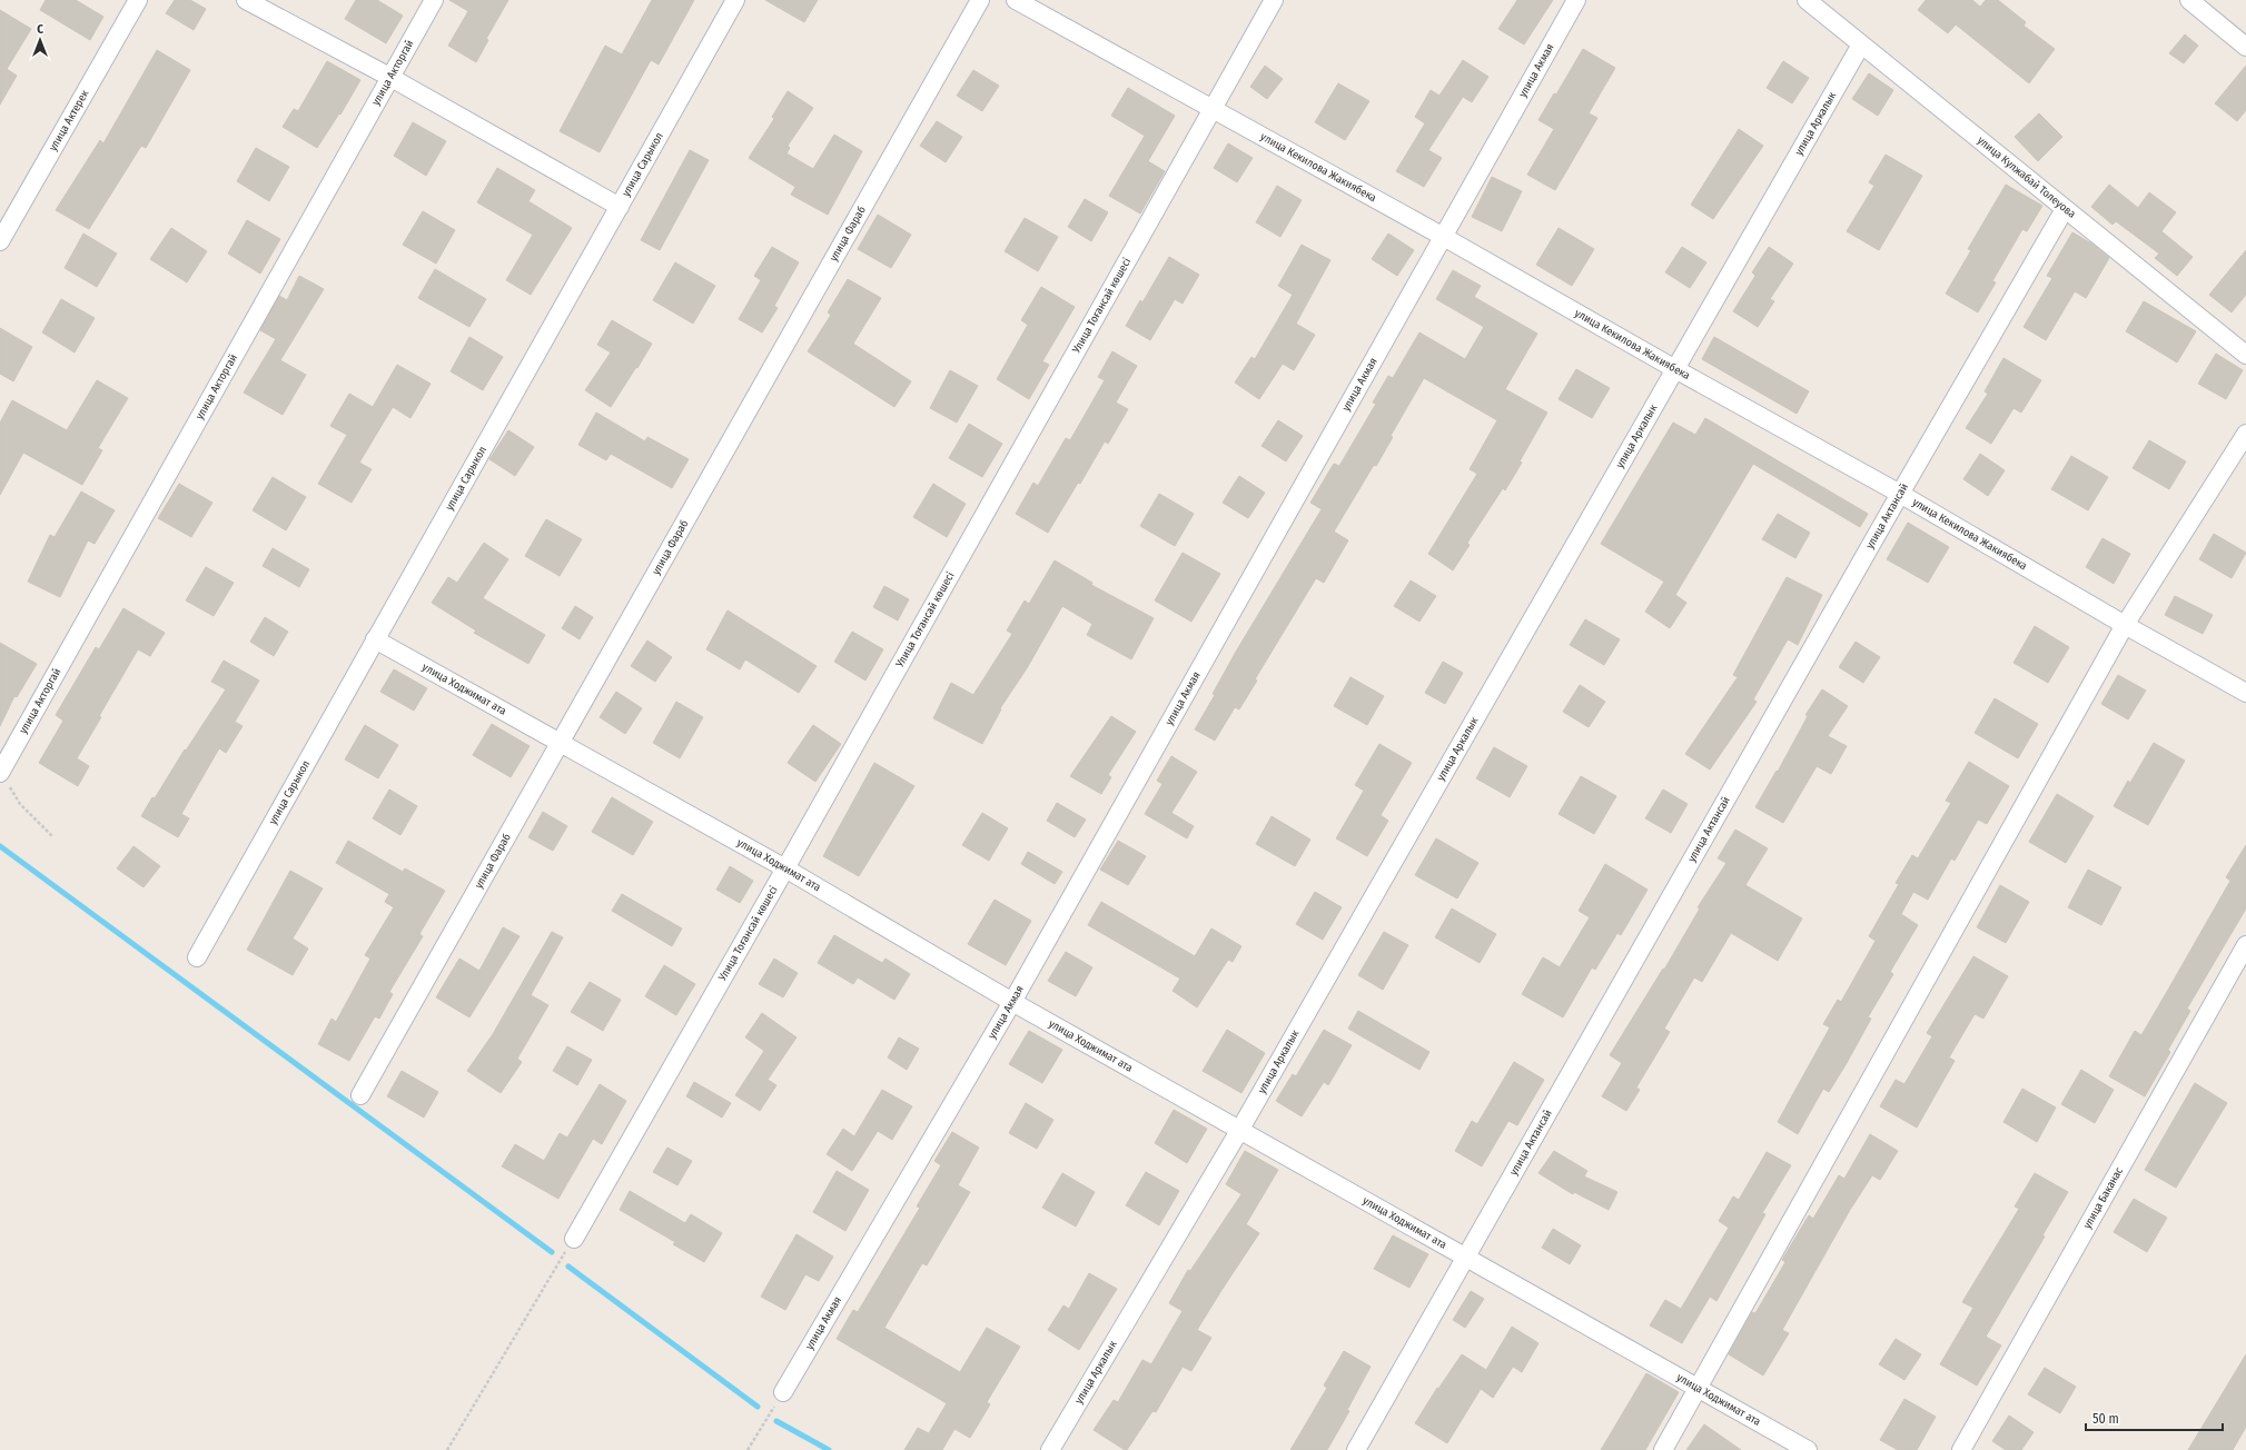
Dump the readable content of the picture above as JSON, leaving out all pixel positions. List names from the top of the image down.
{
  "streets": {
    "street": [
      "улица Акмая",
      "улица Акторгай",
      "улица Актерек",
      "улица Аркалык",
      "улица Сарыкол",
      "улица Кекилова Жакиябека",
      "улица Кулжабай Толеуова",
      "улица Фараб",
      "Улица Тоғансай көшесі",
      "улица Актансай",
      "улица Ходжимат ата",
      "улица Баканас"
    ]
  },
  "crossings": [
    ["улица Акмая", "улица Кекилова Жакиябека"],
    ["улица Акмая", "улица Ходжимат ата"],
    ["улица Аркалык", "улица Кекилова Жакиябека"],
    ["улица Аркалык", "улица Кулжабай Толеуова"],
    ["улица Аркалык", "улица Ходжимат ата"],
    ["улица Сарыкол", "улица Ходжимат ата"],
    ["улица Кекилова Жакиябека", "Улица Тоғансай көшесі"],
    ["улица Кекилова Жакиябека", "улица Актансай"],
    ["улица Кулжабай Толеуова", "улица Актансай"],
    ["улица Фараб", "улица Ходжимат ата"],
    ["Улица Тоғансай көшесі", "улица Ходжимат ата"],
    ["улица Актансай", "улица Ходжимат ата"]
  ],
  "scale_bar": "50 m",
  "north": "top"
}
